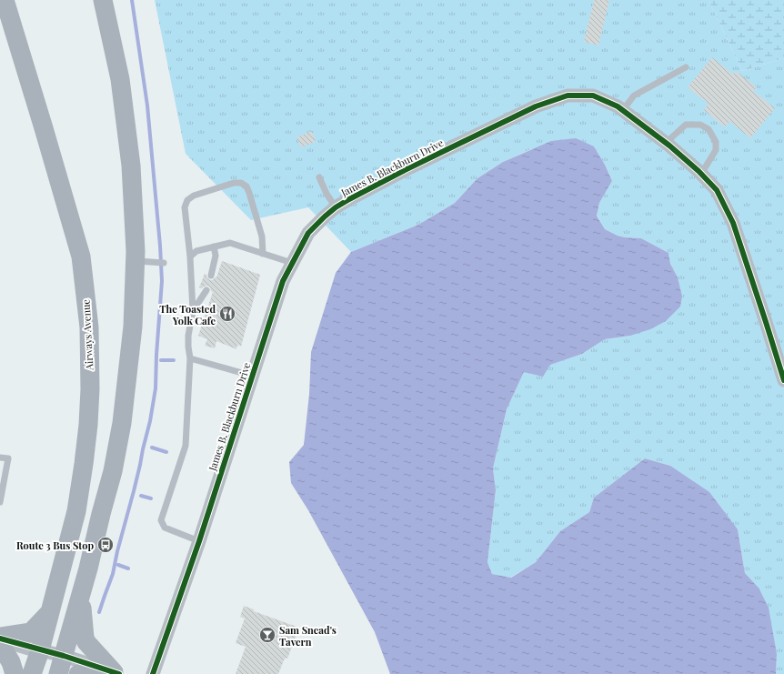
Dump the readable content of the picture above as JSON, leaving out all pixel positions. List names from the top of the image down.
{
  "streets": {
    "main road": ["Airways Avenue"],
    "street": ["James B. Blackburn Drive"]
  },
  "places": {
    "restaurant": ["The Toasted Yolk Cafe"],
    "bus stop": ["Route 3 Bus Stop"],
    "bar": ["Sam Snead's Tavern"]
  }
}
